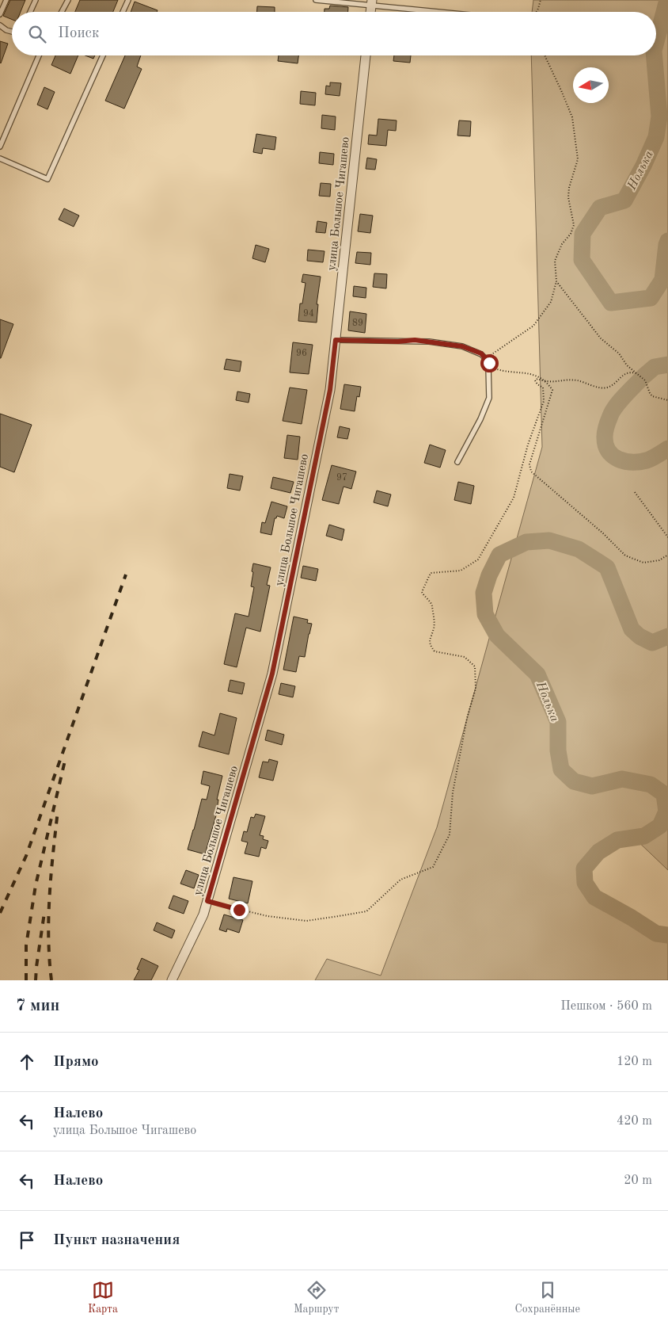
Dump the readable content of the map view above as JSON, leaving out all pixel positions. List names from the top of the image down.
{
  "streets": {
    "street": ["улица Большое Чигашево"]
  },
  "water": ["Нолька"],
  "house_numbers": [
    "94",
    "89",
    "96",
    "97"
  ],
  "north": "left",
  "page": {
    "search": "Поиск",
    "heading": ["7 мин", "Пешком · 560 m"],
    "list": [
      ["Прямо", "120 m"],
      ["Налево", "улица Большое Чигашево", "420 m"],
      ["Налево", "20 m"],
      "Пункт назначения"
    ],
    "nav": ["Карта", "Маршрут", "Сохранённые"]
  }
}
